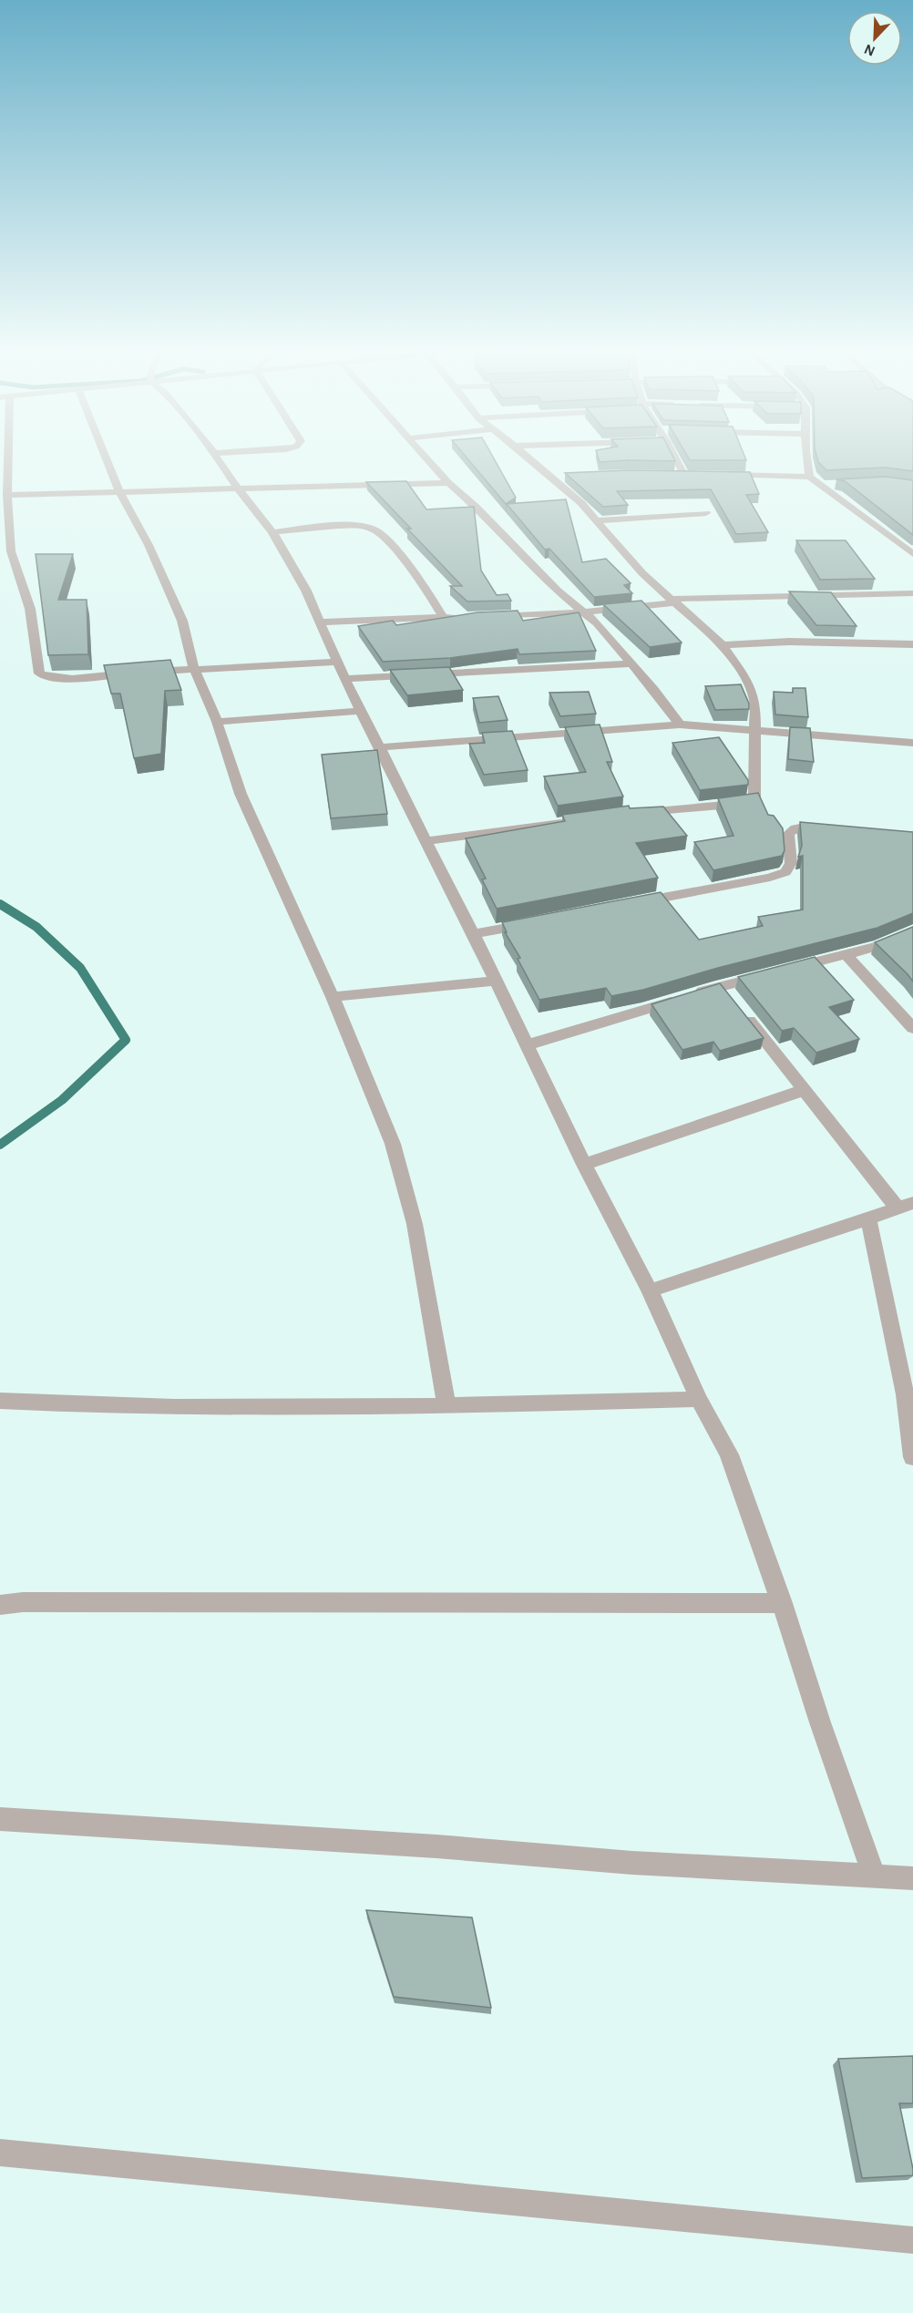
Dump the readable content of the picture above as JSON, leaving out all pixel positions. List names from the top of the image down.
{
  "north": "bottom left"
}
